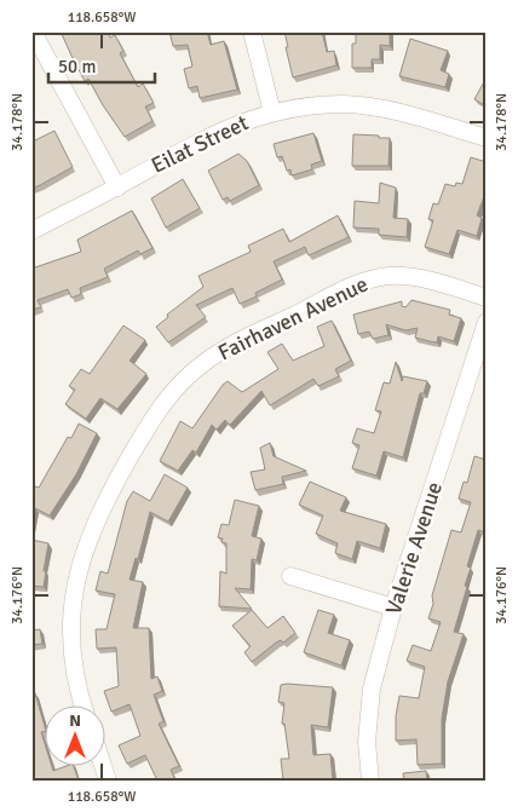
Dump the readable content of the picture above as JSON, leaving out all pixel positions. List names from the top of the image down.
{
  "streets": {
    "street": ["Eilat Street", "Fairhaven Avenue", "Valerie Avenue"]
  },
  "scale_bar": "50 m",
  "north": "top",
  "coordinates": ["118.658°W", "34.178°N", "34.176°N"]
}
